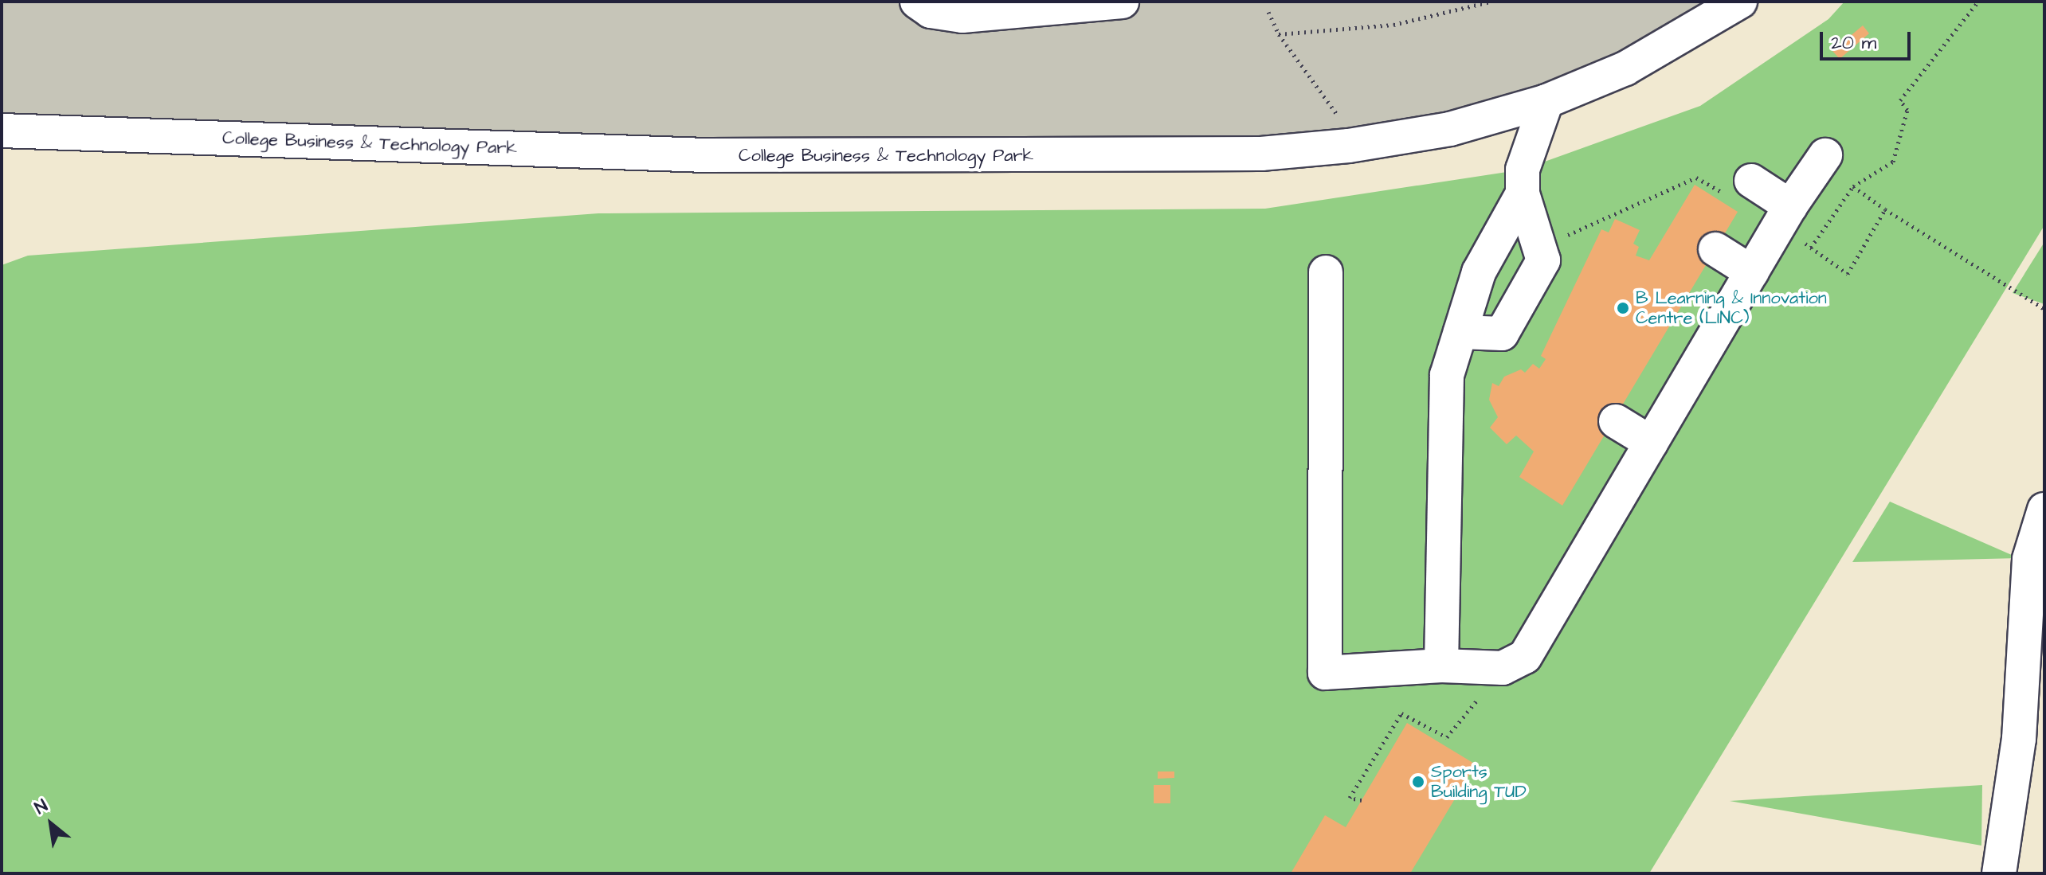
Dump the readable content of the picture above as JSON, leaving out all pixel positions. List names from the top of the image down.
{
  "streets": {
    "lane": ["College Business & Technology Park"]
  },
  "places": ["B Learning & Innovation Centre (LINC)", "Sports Building TUD"],
  "scale_bar": "20 m",
  "north": "top left"
}
